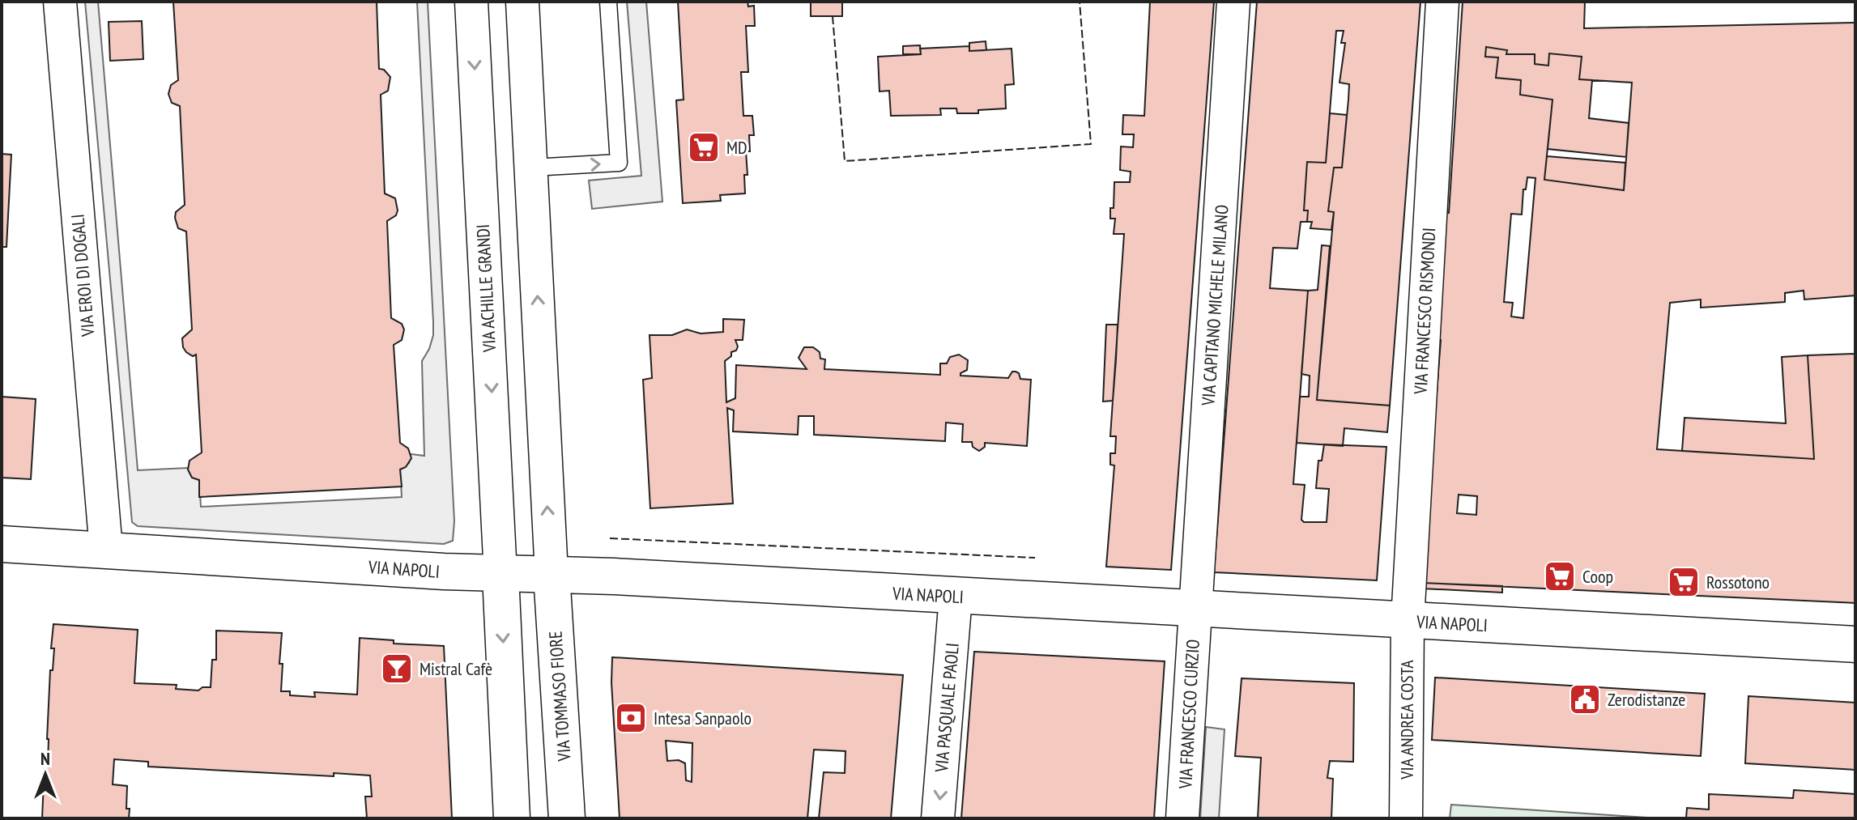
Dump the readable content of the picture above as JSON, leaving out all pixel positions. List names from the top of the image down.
{
  "streets": {
    "main road": ["VIA NAPOLI", "VIA TOMMASO FIORE"],
    "street": [
      "VIA EROI DI DOGALI",
      "VIA ACHILLE GRANDI",
      "VIA CAPITANO MICHELE MILANO",
      "VIA FRANCESCO RISMONDI",
      "VIA PASQUALE PAOLI",
      "VIA FRANCESCO CURZIO",
      "VIA ANDREA COSTA"
    ]
  },
  "crossings": [
    ["VIA EROI DI DOGALI", "VIA NAPOLI"],
    ["VIA ACHILLE GRANDI", "VIA NAPOLI"],
    ["VIA CAPITANO MICHELE MILANO", "VIA NAPOLI"],
    ["VIA CAPITANO MICHELE MILANO", "VIA FRANCESCO CURZIO"],
    ["VIA FRANCESCO RISMONDI", "VIA NAPOLI"],
    ["VIA FRANCESCO RISMONDI", "VIA ANDREA COSTA"],
    ["VIA NAPOLI", "VIA TOMMASO FIORE"],
    ["VIA NAPOLI", "VIA PASQUALE PAOLI"],
    ["VIA NAPOLI", "VIA FRANCESCO CURZIO"],
    ["VIA NAPOLI", "VIA ANDREA COSTA"]
  ],
  "one_way": ["VIA PASQUALE PAOLI"],
  "places": {
    "supermarket": ["MD", "Coop", "Rossotono"],
    "bar": ["Mistral Cafè"],
    "public building": ["Zerodistanze"],
    "bank": ["Intesa Sanpaolo"]
  },
  "north": "top"
}
